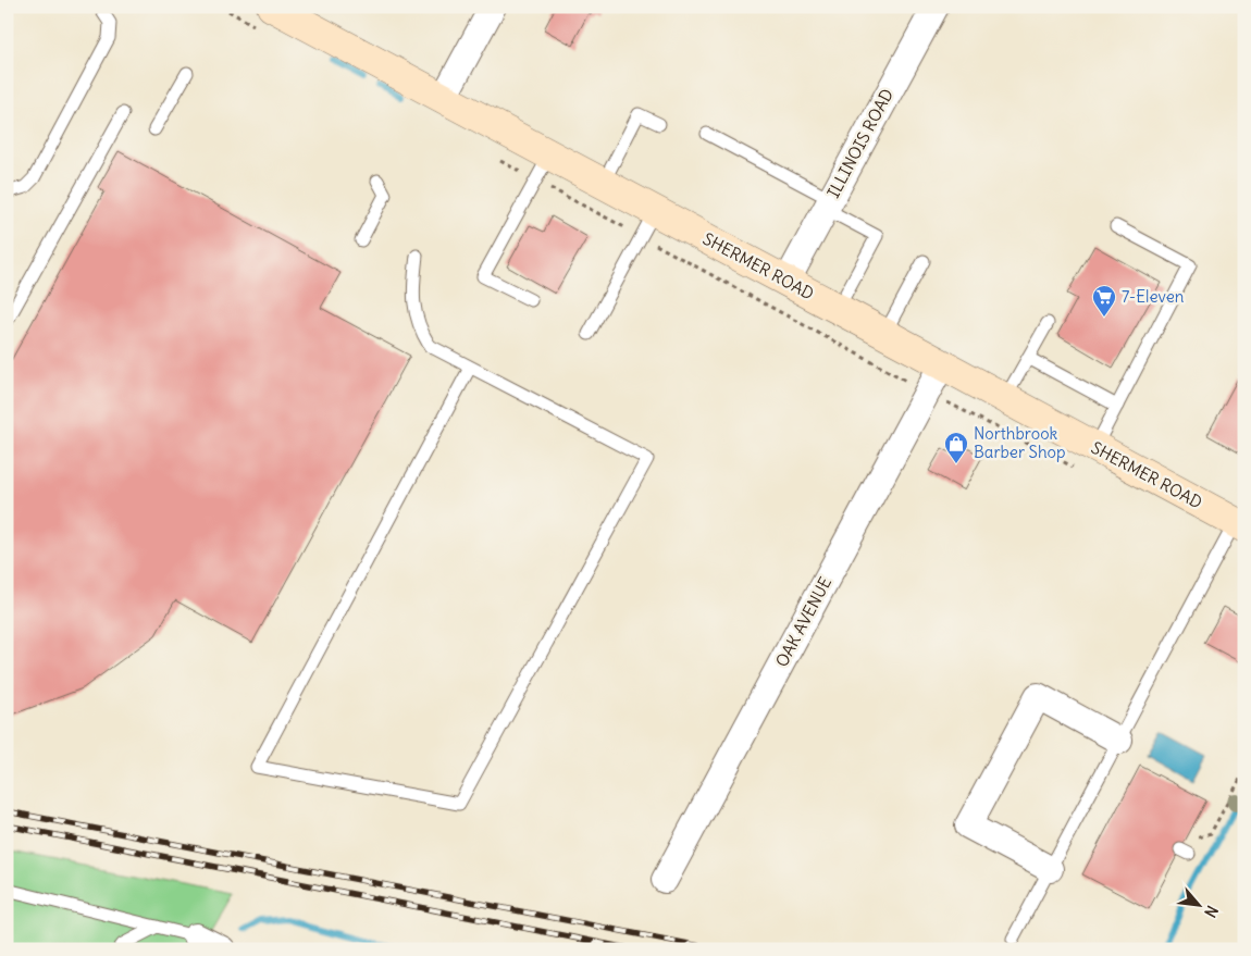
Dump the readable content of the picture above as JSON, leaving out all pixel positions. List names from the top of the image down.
{
  "streets": {
    "main road": ["SHERMER ROAD"],
    "street": ["ILLINOIS ROAD", "OAK AVENUE"]
  },
  "crossings": [
    ["ILLINOIS ROAD", "SHERMER ROAD"],
    ["SHERMER ROAD", "OAK AVENUE"]
  ],
  "places": {
    "supermarket": ["7-Eleven"],
    "shop": ["Northbrook Barber Shop"]
  },
  "north": "bottom right"
}
